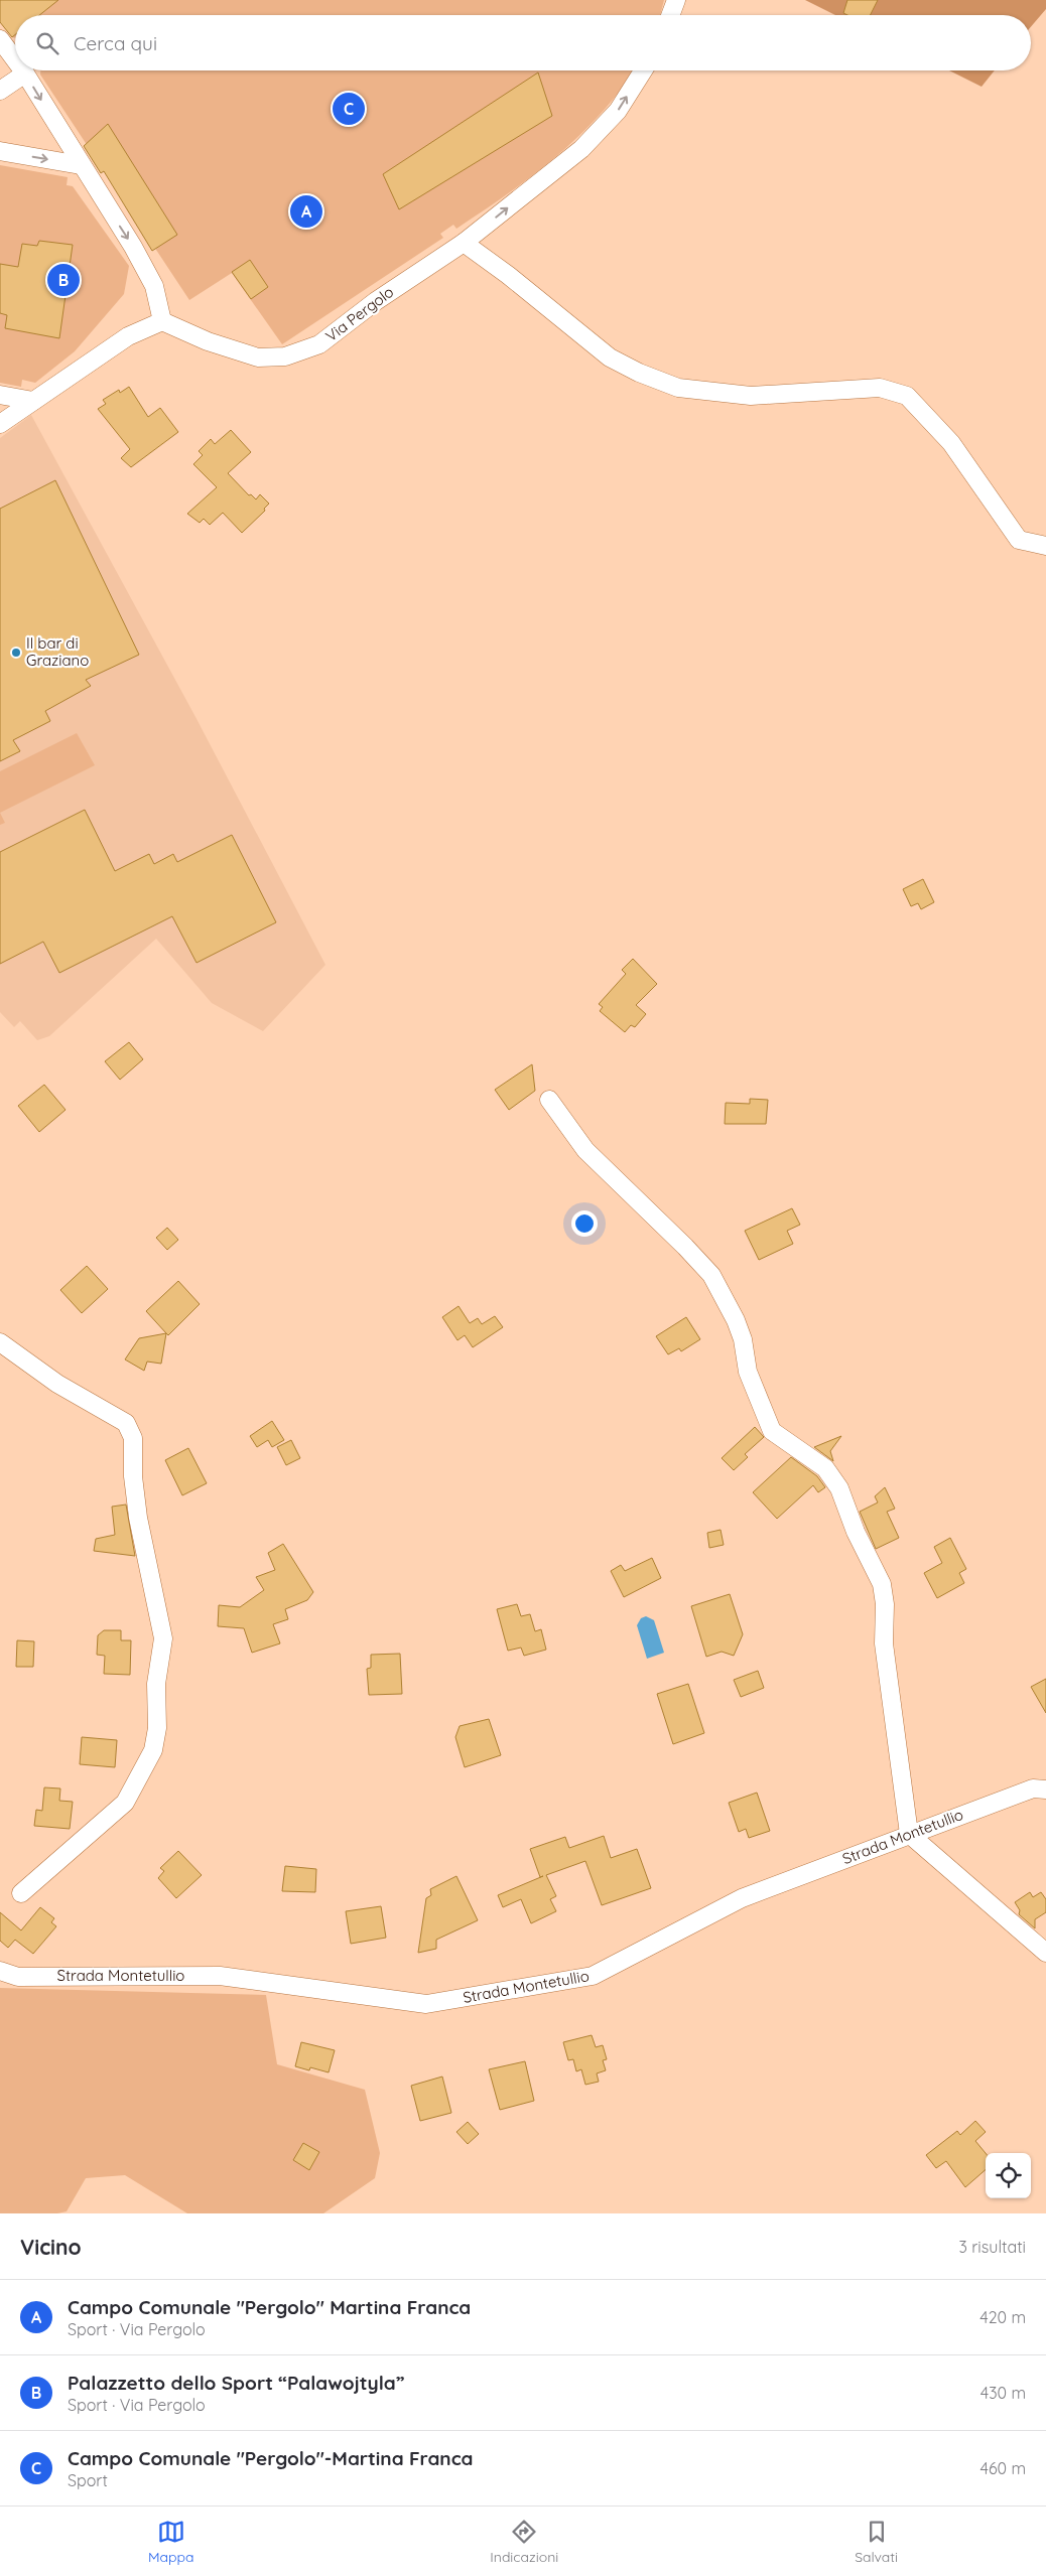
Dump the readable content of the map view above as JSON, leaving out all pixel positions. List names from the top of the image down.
{
  "streets": {
    "street": ["Via Pergolo", "Strada Montetullio"]
  },
  "one_way": ["Via Pergolo"],
  "places": ["Il bar di Graziano"],
  "page": {
    "search": "Cerca qui",
    "pins": ["C", "A", "B"],
    "heading": ["Vicino", "3 risultati"],
    "list": [
      {
        "mark": "A",
        "name": "Campo Comunale \"Pergolo\" Martina Franca",
        "note": "Sport · Via Pergolo",
        "value": "420 m"
      },
      {
        "mark": "B",
        "name": "Palazzetto dello Sport “Palawojtyla”",
        "note": "Sport · Via Pergolo",
        "value": "430 m"
      },
      {
        "mark": "C",
        "name": "Campo Comunale \"Pergolo\"-Martina Franca",
        "note": "Sport",
        "value": "460 m"
      }
    ],
    "nav": ["Mappa", "Indicazioni", "Salvati"]
  }
}
